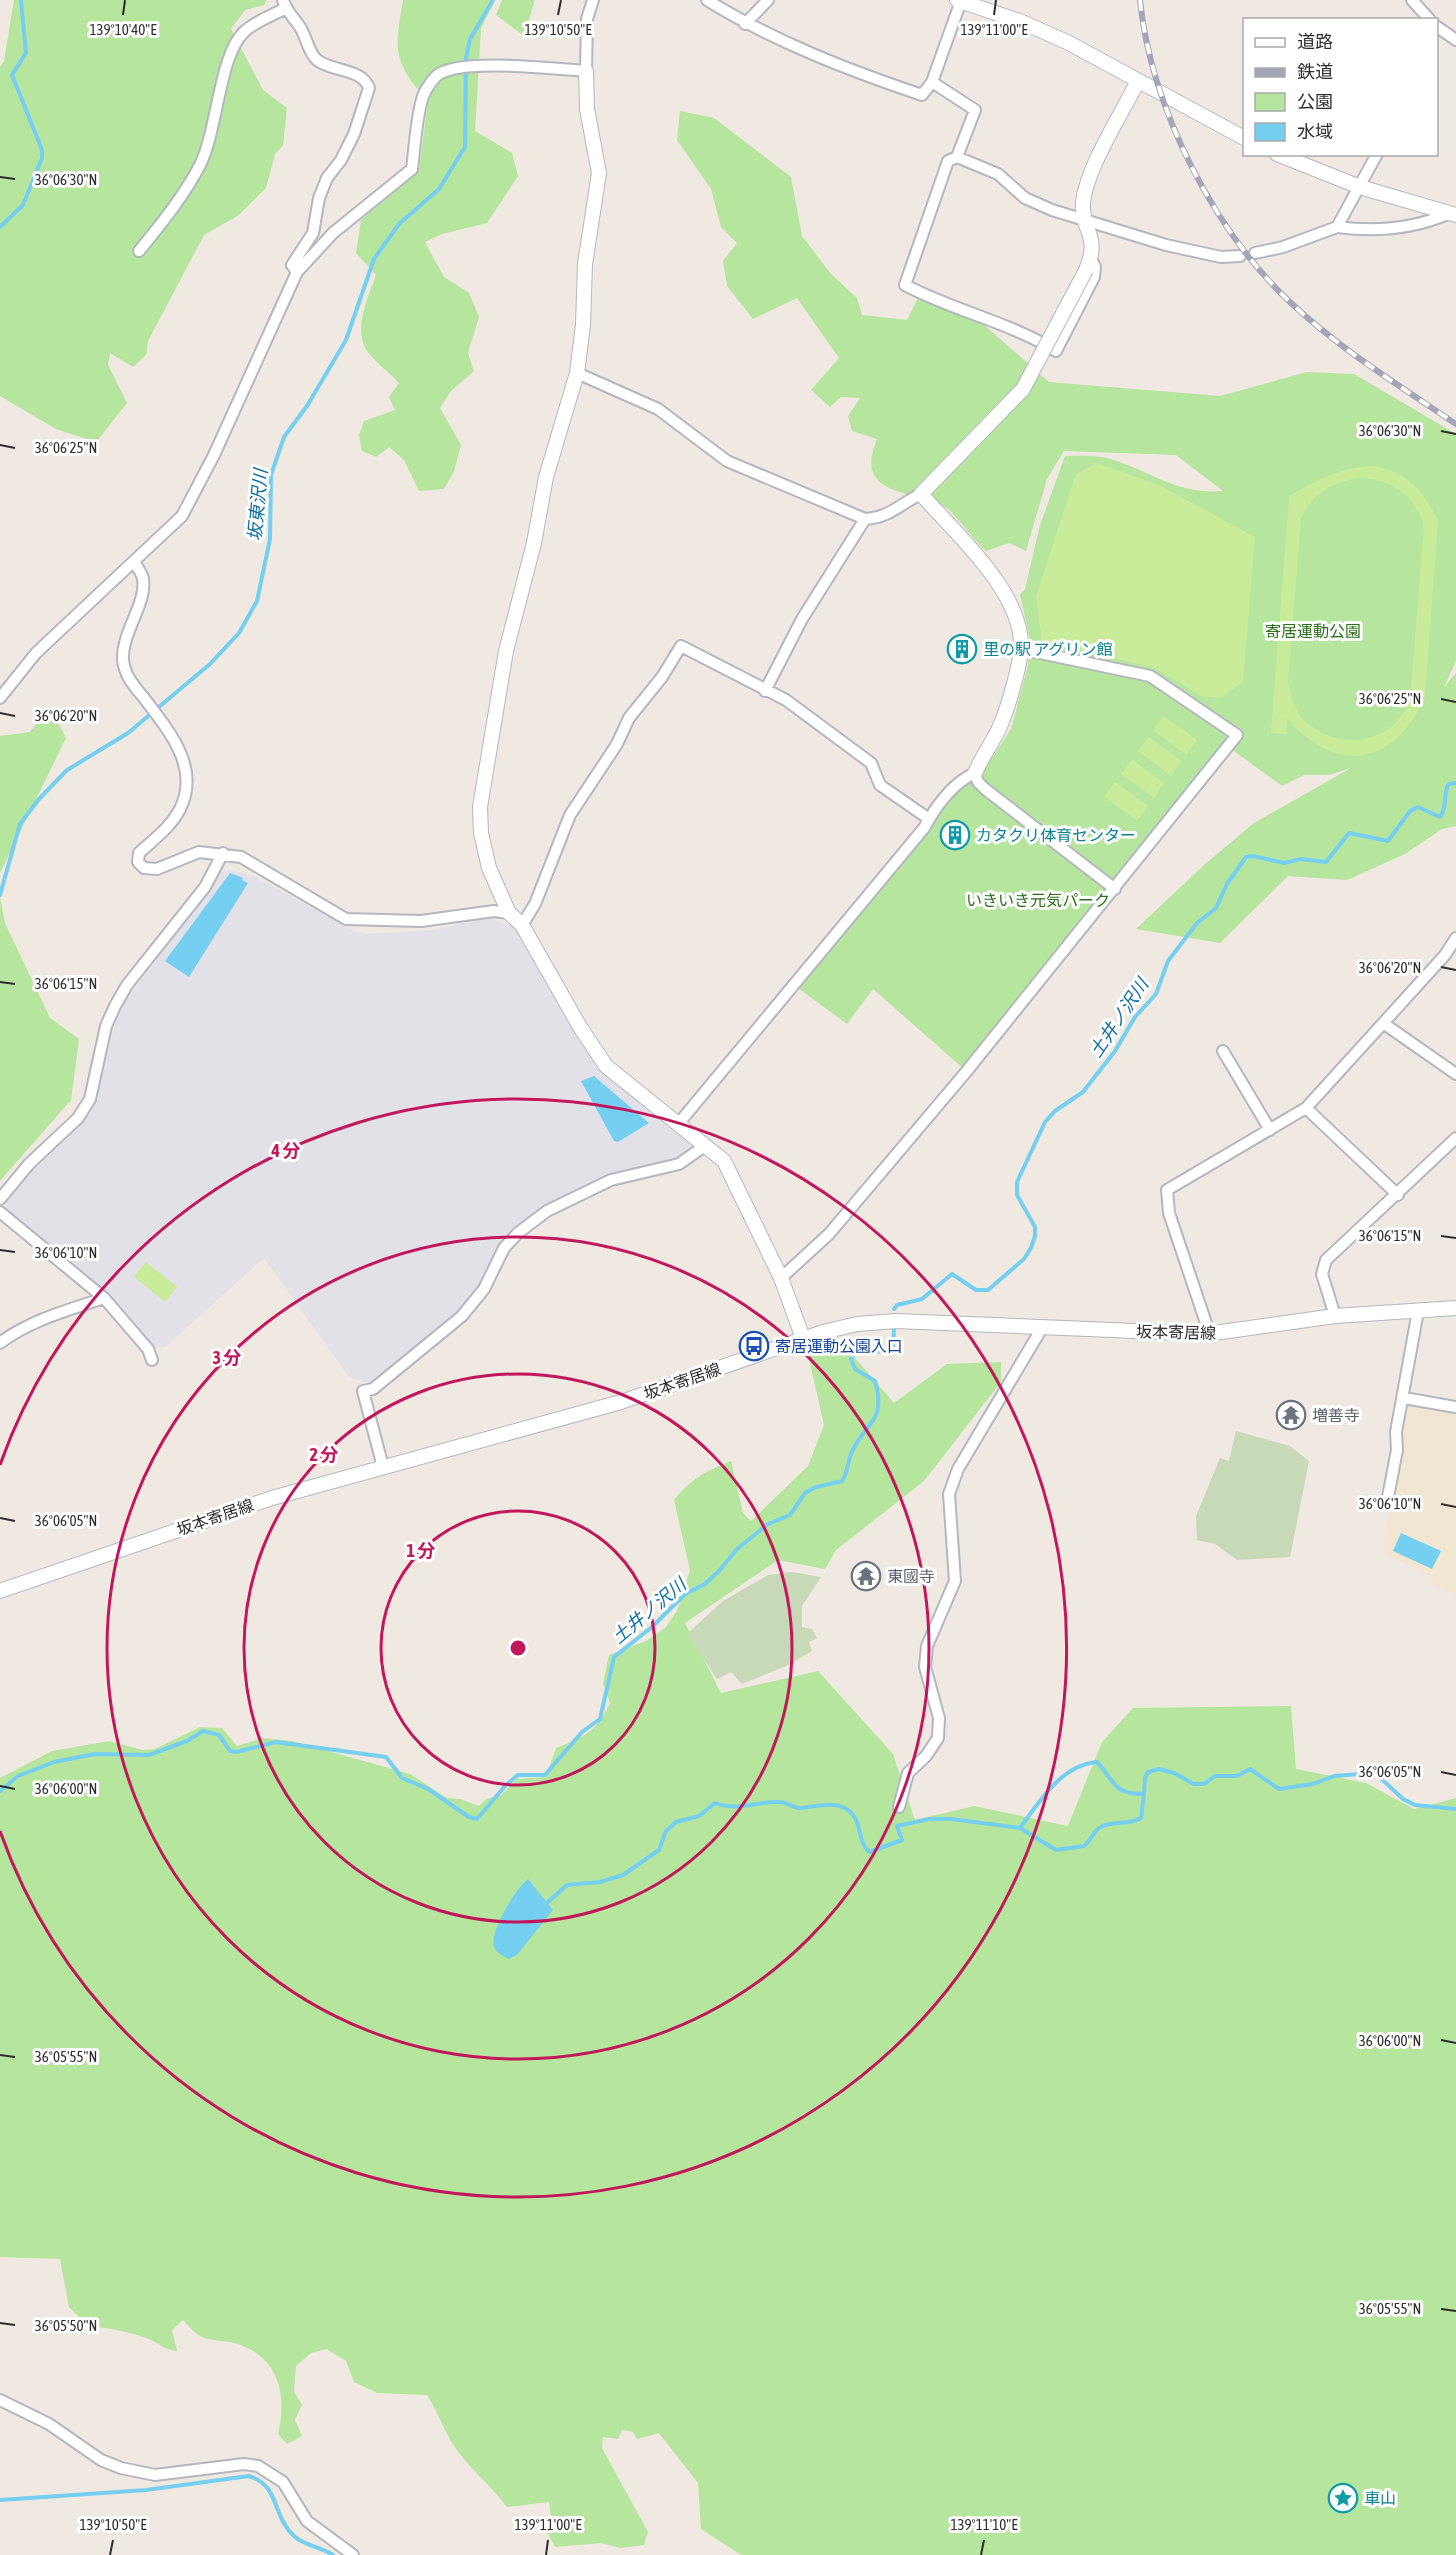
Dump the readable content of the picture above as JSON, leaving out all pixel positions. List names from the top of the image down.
{
  "streets": {
    "street": ["坂本寄居線"]
  },
  "water": ["坂東沢川", "土井ノ沢川"],
  "parks": ["寄居運動公園", "いきいき元気パーク"],
  "places": {
    "building": ["里の駅 アグリン館", "カタクリ体育センター"],
    "bus stop": ["寄居運動公園入口"],
    "temple": ["増善寺", "東國寺"],
    "place": ["車山"]
  },
  "legend": [
    "道路",
    "鉄道",
    "公園",
    "水域"
  ],
  "coordinates": [
    "139°10'40\"E",
    "139°10'50\"E",
    "139°11'00\"E",
    "36°06'30\"N",
    "36°06'25\"N",
    "36°06'20\"N",
    "36°06'15\"N",
    "36°06'10\"N",
    "36°06'05\"N",
    "36°06'00\"N",
    "36°05'55\"N",
    "36°05'50\"N",
    "139°11'10\"E"
  ],
  "rings": [
    "4 分",
    "3 分",
    "2 分",
    "1 分"
  ]
}
